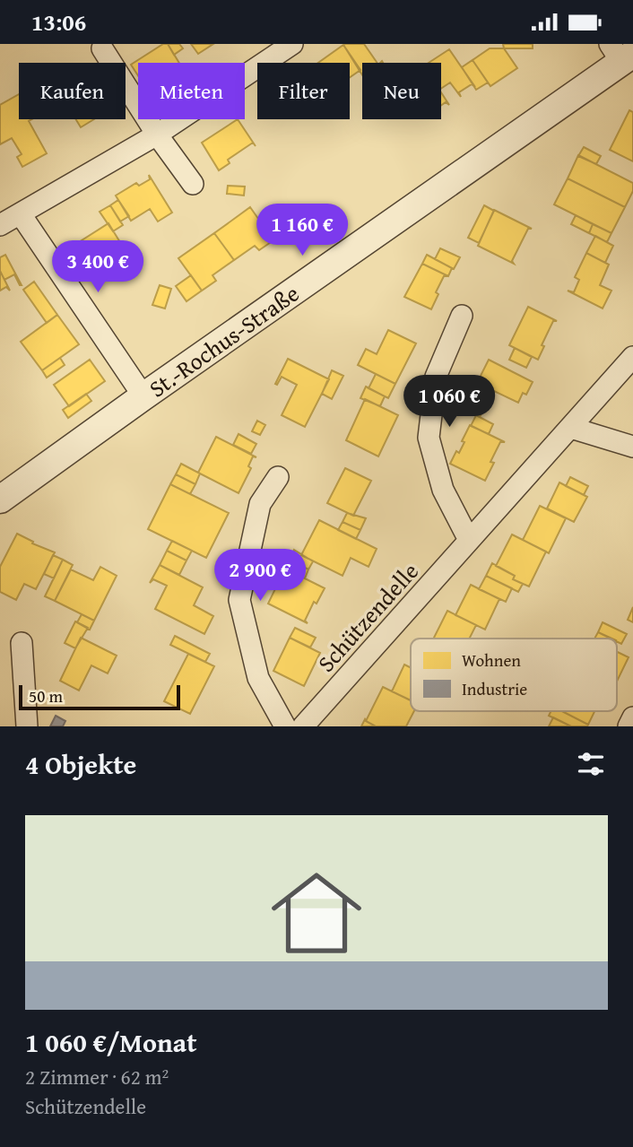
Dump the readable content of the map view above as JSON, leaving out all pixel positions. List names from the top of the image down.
{
  "streets": {
    "street": ["St.-Rochus-Straße", "Schützendelle"]
  },
  "legend": ["Wohnen", "Industrie"],
  "scale_bar": "50 m",
  "page": {
    "status": "13:06",
    "chip": [
      "Kaufen",
      "Mieten",
      "Filter",
      "Neu"
    ],
    "price": [
      "1 160 €",
      "3 400 €",
      "1 060 €",
      "2 900 €"
    ],
    "scale": "50 m",
    "heading": "4 Objekte",
    "list": [
      {
        "name": "1 060 €/Monat",
        "note": "2 Zimmer · 62 m² · Schützendelle"
      }
    ]
  }
}
